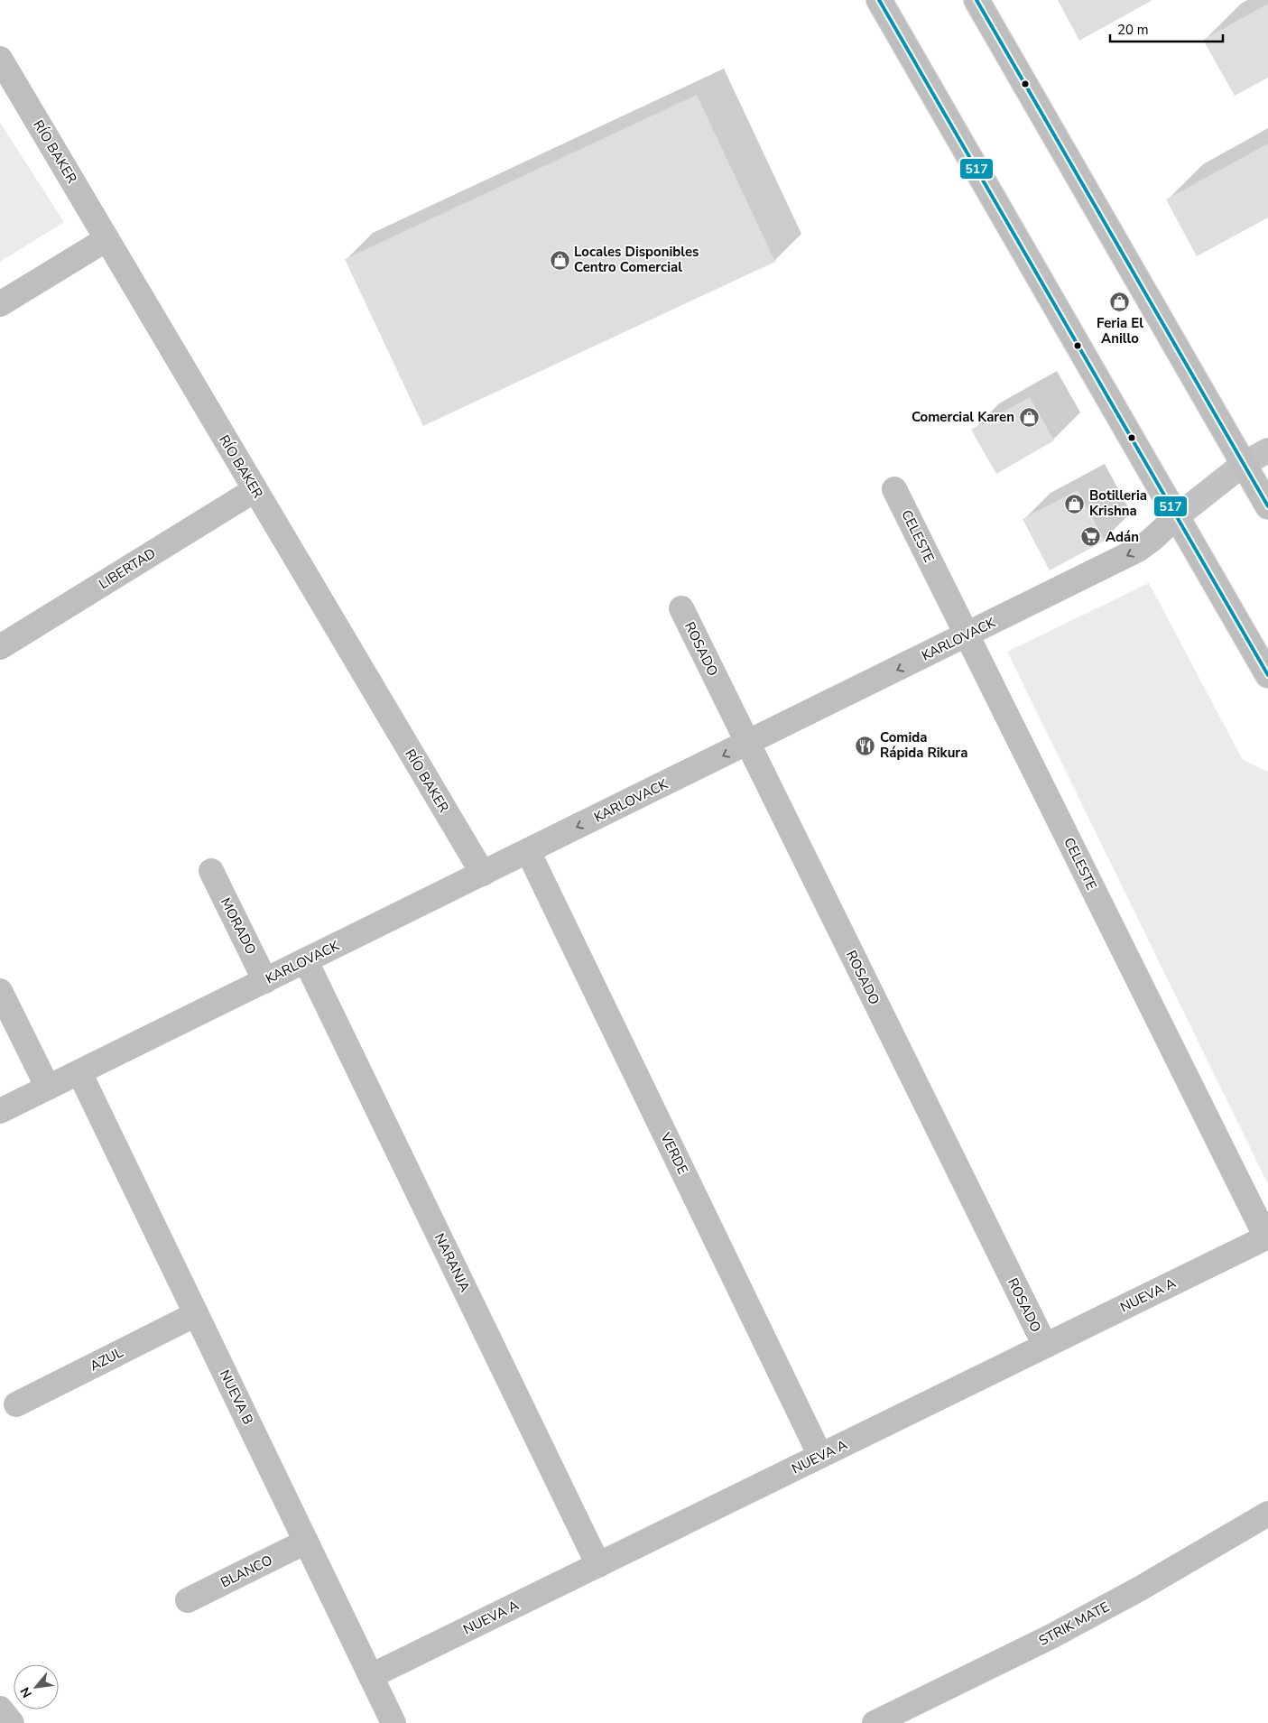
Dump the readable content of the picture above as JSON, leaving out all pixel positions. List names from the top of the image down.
{
  "streets": {
    "street": [
      "RÍO BAKER",
      "CELESTE",
      "LIBERTAD",
      "KARLOVACK",
      "ROSADO",
      "MORADO",
      "VERDE",
      "NARANJA",
      "NUEVA A",
      "AZUL",
      "NUEVA B",
      "BLANCO",
      "STRIK MATE"
    ]
  },
  "crossings": [
    ["RÍO BAKER", "LIBERTAD"],
    ["RÍO BAKER", "KARLOVACK"],
    ["CELESTE", "KARLOVACK"],
    ["CELESTE", "NUEVA A"],
    ["KARLOVACK", "ROSADO"],
    ["KARLOVACK", "MORADO"],
    ["KARLOVACK", "VERDE"],
    ["KARLOVACK", "NARANJA"],
    ["KARLOVACK", "NUEVA B"],
    ["ROSADO", "NUEVA A"],
    ["VERDE", "NUEVA A"],
    ["NARANJA", "NUEVA A"],
    ["NUEVA A", "NUEVA B"],
    ["AZUL", "NUEVA B"],
    ["NUEVA B", "BLANCO"]
  ],
  "one_way": ["KARLOVACK"],
  "places": {
    "shop": [
      "Locales Disponibles Centro Comercial",
      "Feria El Anillo",
      "Comercial Karen",
      "Botilleria Krishna"
    ],
    "supermarket": ["Adán"],
    "restaurant": ["Comida Rápida Rikura"]
  },
  "lines": ["transit line 517"],
  "scale_bar": "20 m",
  "north": "bottom left"
}
